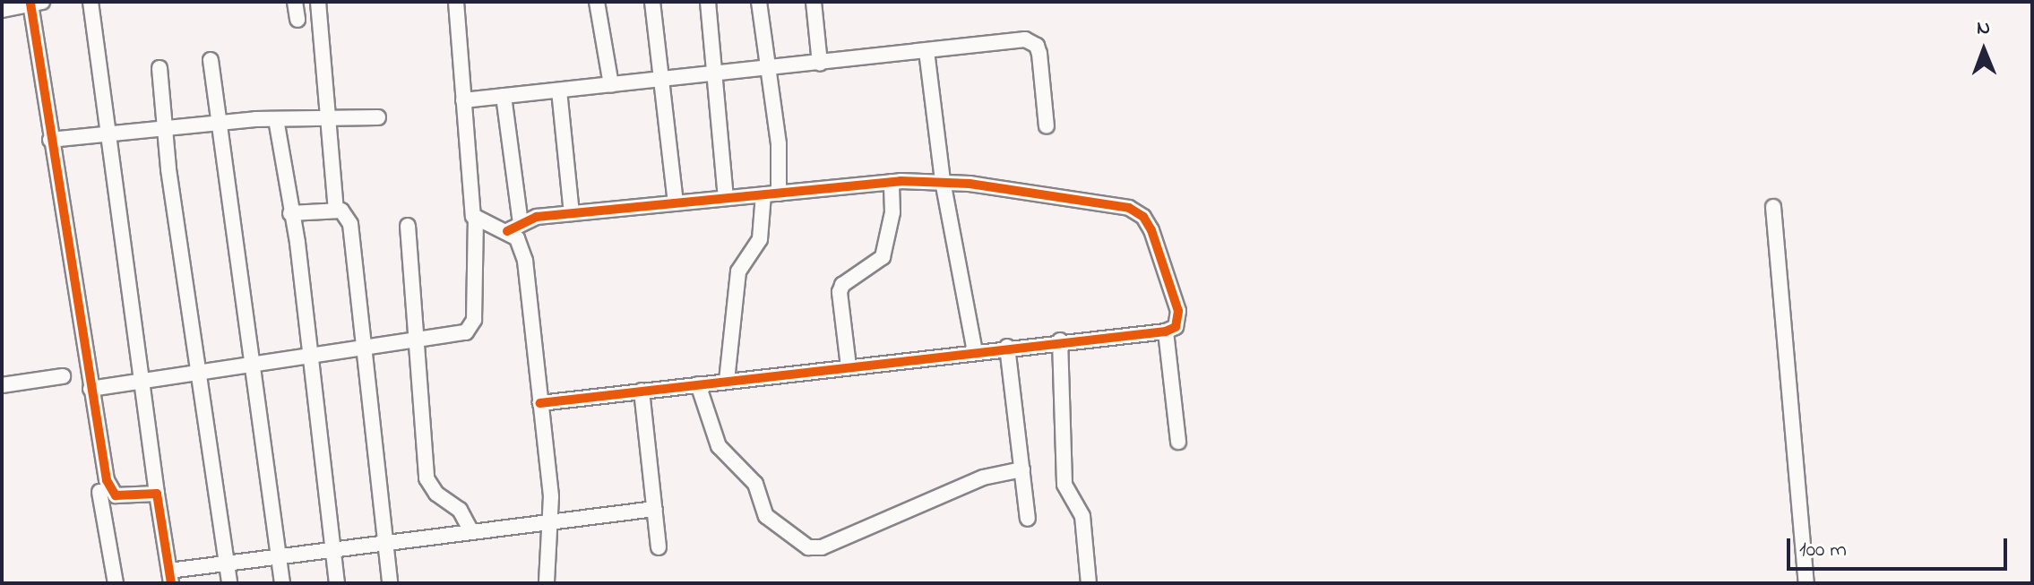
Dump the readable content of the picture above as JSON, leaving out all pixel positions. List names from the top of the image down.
{
  "scale_bar": "100 m",
  "north": "top"
}
